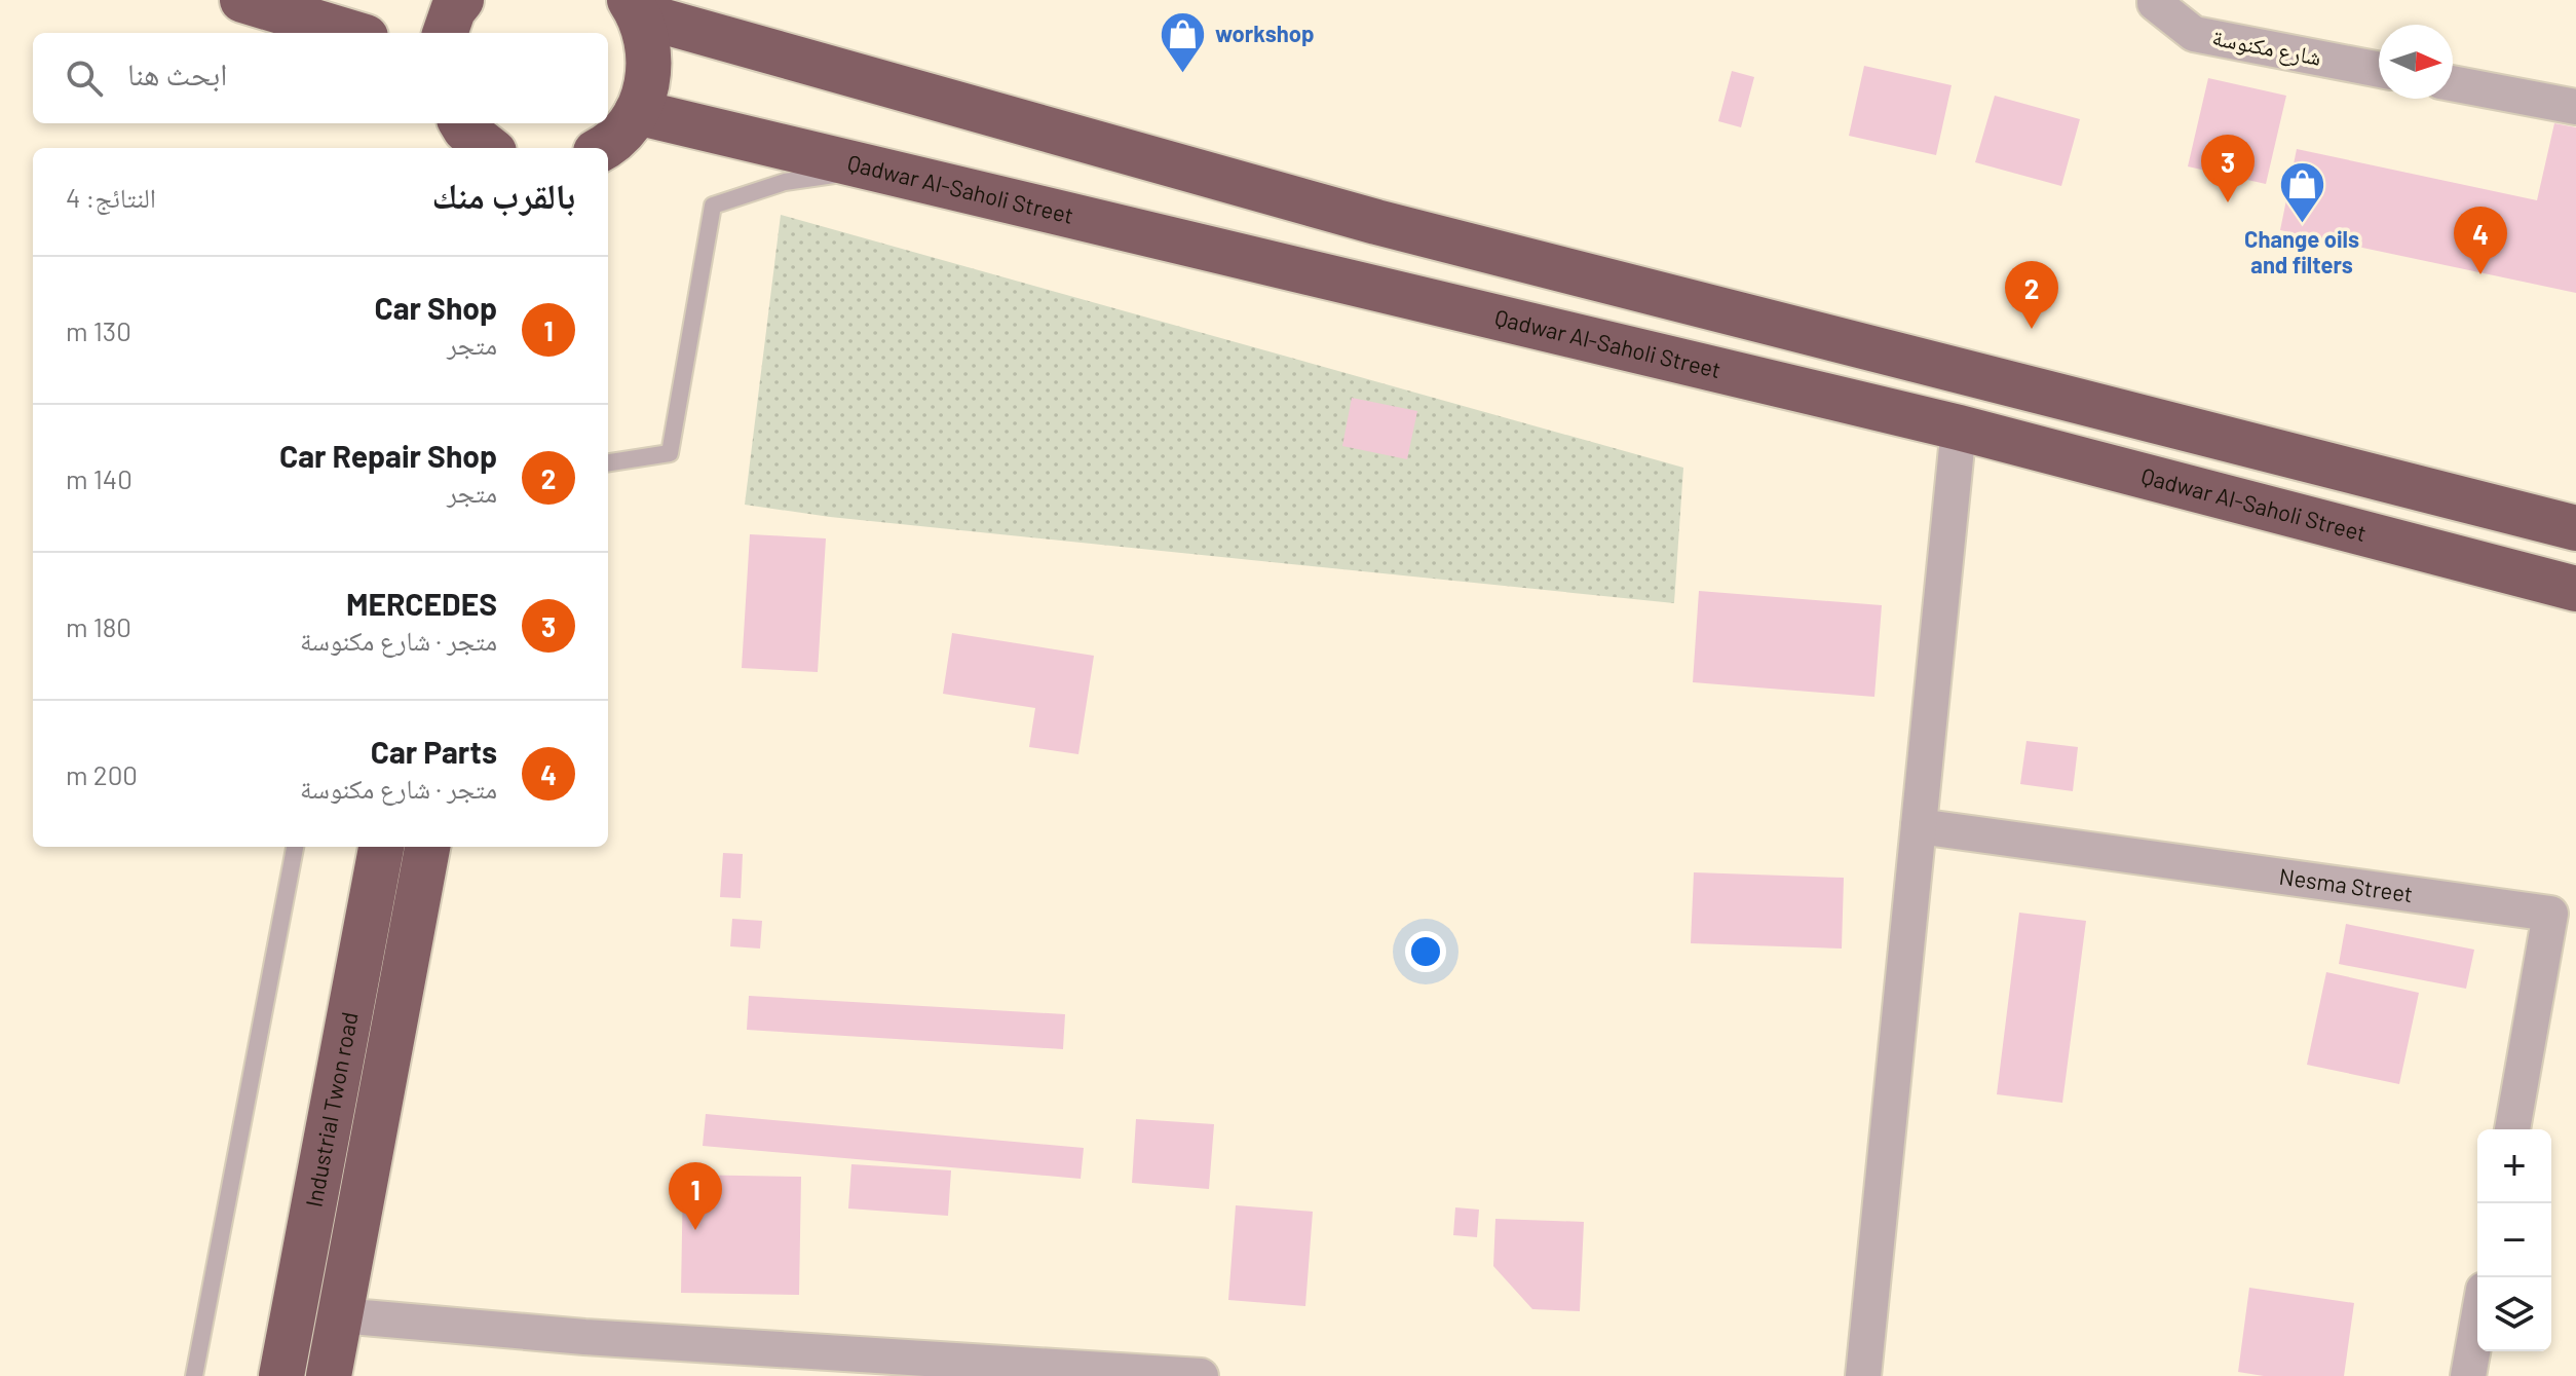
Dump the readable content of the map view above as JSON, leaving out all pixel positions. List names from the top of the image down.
{
  "streets": {
    "highway": ["Qadwar Al-Saholi Street", "Industrial Twon road"],
    "street": ["شارع مكنوسة", "Nesma Street"]
  },
  "places": {
    "shop": ["workshop", "Change oils and filters"]
  },
  "north": "right",
  "page": {
    "search": "ابحث هنا",
    "pins": [
      "3",
      "4",
      "2",
      "1"
    ],
    "heading": ["بالقرب منك", "النتائج: 4"],
    "list": [
      {
        "mark": "1",
        "name": "Car Shop",
        "note": "متجر",
        "value": "130 m"
      },
      {
        "mark": "2",
        "name": "Car Repair Shop",
        "note": "متجر",
        "value": "140 m"
      },
      {
        "mark": "3",
        "name": "MERCEDES",
        "note": "متجر · شارع مكنوسة",
        "value": "180 m"
      },
      {
        "mark": "4",
        "name": "Car Parts",
        "note": "متجر · شارع مكنوسة",
        "value": "200 m"
      }
    ],
    "map_buttons": ["+", "−"]
  }
}
